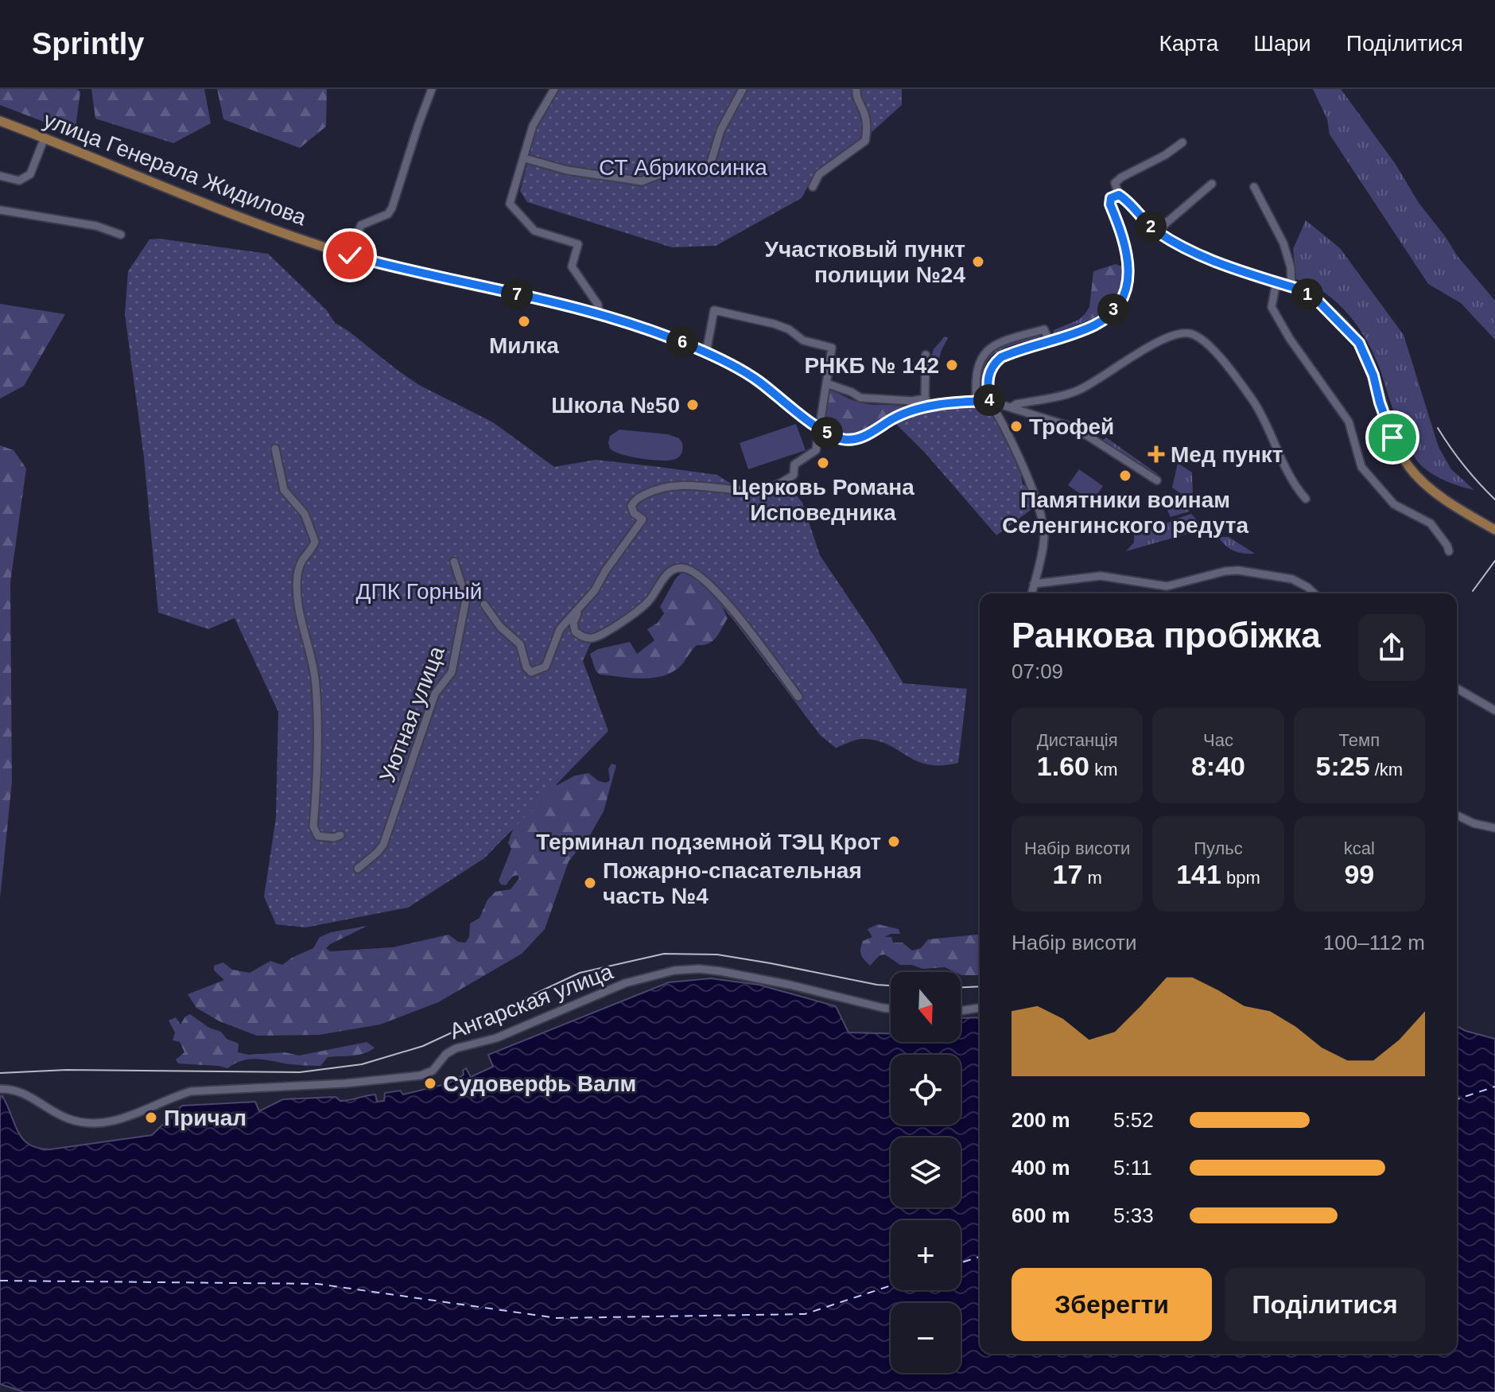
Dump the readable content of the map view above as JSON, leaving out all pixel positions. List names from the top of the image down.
{
  "streets": {
    "main road": ["улица Генерала Жидилова"],
    "street": ["Уютная улица", "Ангарская улица"]
  },
  "parks": ["СТ Абрикосинка", "ДПК Горный"],
  "places": {
    "other": [
      "Участковый пункт полиции №24",
      "Милка",
      "РНКБ № 142",
      "Школа №50",
      "Трофей",
      "Церковь Романа Исповедника",
      "Памятники воинам Селенгинского редута",
      "Терминал подземной ТЭЦ Крот",
      "Пожарно-спасательная часть №4",
      "Судоверфь Валм",
      "Причал"
    ],
    "health": ["Мед пункт"]
  },
  "north": "bottom",
  "page": {
    "header": "Sprintly",
    "nav": ["Карта", "Шари", "Поділитися"],
    "pins": [
      "2",
      "1",
      "7",
      "3",
      "6",
      "4",
      "5"
    ],
    "heading": ["Ранкова пробіжка", "07:09"],
    "stats": [
      ["Дистанція", "1.60 km"],
      ["Час", "8:40"],
      ["Темп", "5:25 /km"],
      ["Набір висоти", "17 m"],
      ["Пульс", "141 bpm"],
      ["kcal", "99"]
    ],
    "chart": ["Набір висоти", "100–112 m"],
    "map_buttons": ["+", "−"],
    "list": [
      {
        "name": "200 m",
        "note": "5:52"
      },
      {
        "name": "400 m",
        "note": "5:11"
      },
      {
        "name": "600 m",
        "note": "5:33"
      }
    ],
    "buttons": ["Зберегти", "Поділитися"]
  }
}
